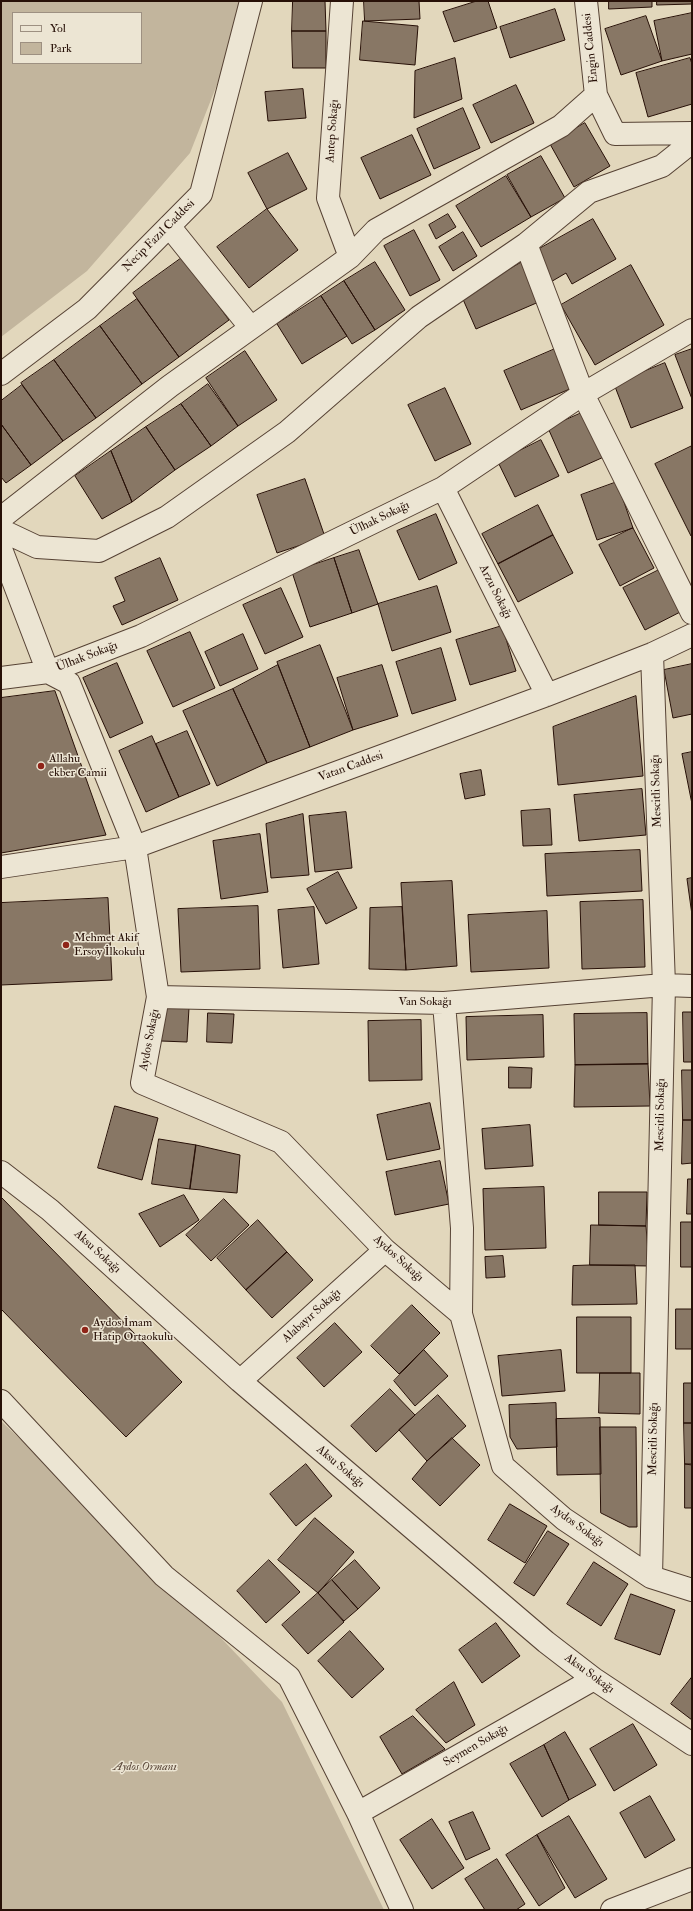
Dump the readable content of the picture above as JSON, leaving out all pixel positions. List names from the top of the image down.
{
  "streets": {
    "street": [
      "Engin Caddesi",
      "Antep Sokağı",
      "Necip Fazıl Caddesi",
      "Ülhak Sokağı",
      "Arzu Sokağı",
      "Vatan Caddesi",
      "Mescitli Sokağı",
      "Van Sokağı",
      "Aydos Sokağı",
      "Aksu Sokağı",
      "Alabayır Sokağı",
      "Seymen Sokağı"
    ]
  },
  "crossings": [
    ["Ülhak Sokağı", "Arzu Sokağı"],
    ["Ülhak Sokağı", "Aydos Sokağı"],
    ["Arzu Sokağı", "Vatan Caddesi"],
    ["Vatan Caddesi", "Mescitli Sokağı"],
    ["Vatan Caddesi", "Aydos Sokağı"],
    ["Mescitli Sokağı", "Van Sokağı"],
    ["Mescitli Sokağı", "Aydos Sokağı"],
    ["Van Sokağı", "Aydos Sokağı"],
    ["Aydos Sokağı", "Alabayır Sokağı"],
    ["Aksu Sokağı", "Alabayır Sokağı"],
    ["Aksu Sokağı", "Seymen Sokağı"]
  ],
  "parks": ["Aydos Ormanı"],
  "places": ["Allahu ekber Camii", "Mehmet Akif Ersoy İlkokulu", "Aydos İmam Hatip Ortaokulu"],
  "legend": ["Yol", "Park"]
}
